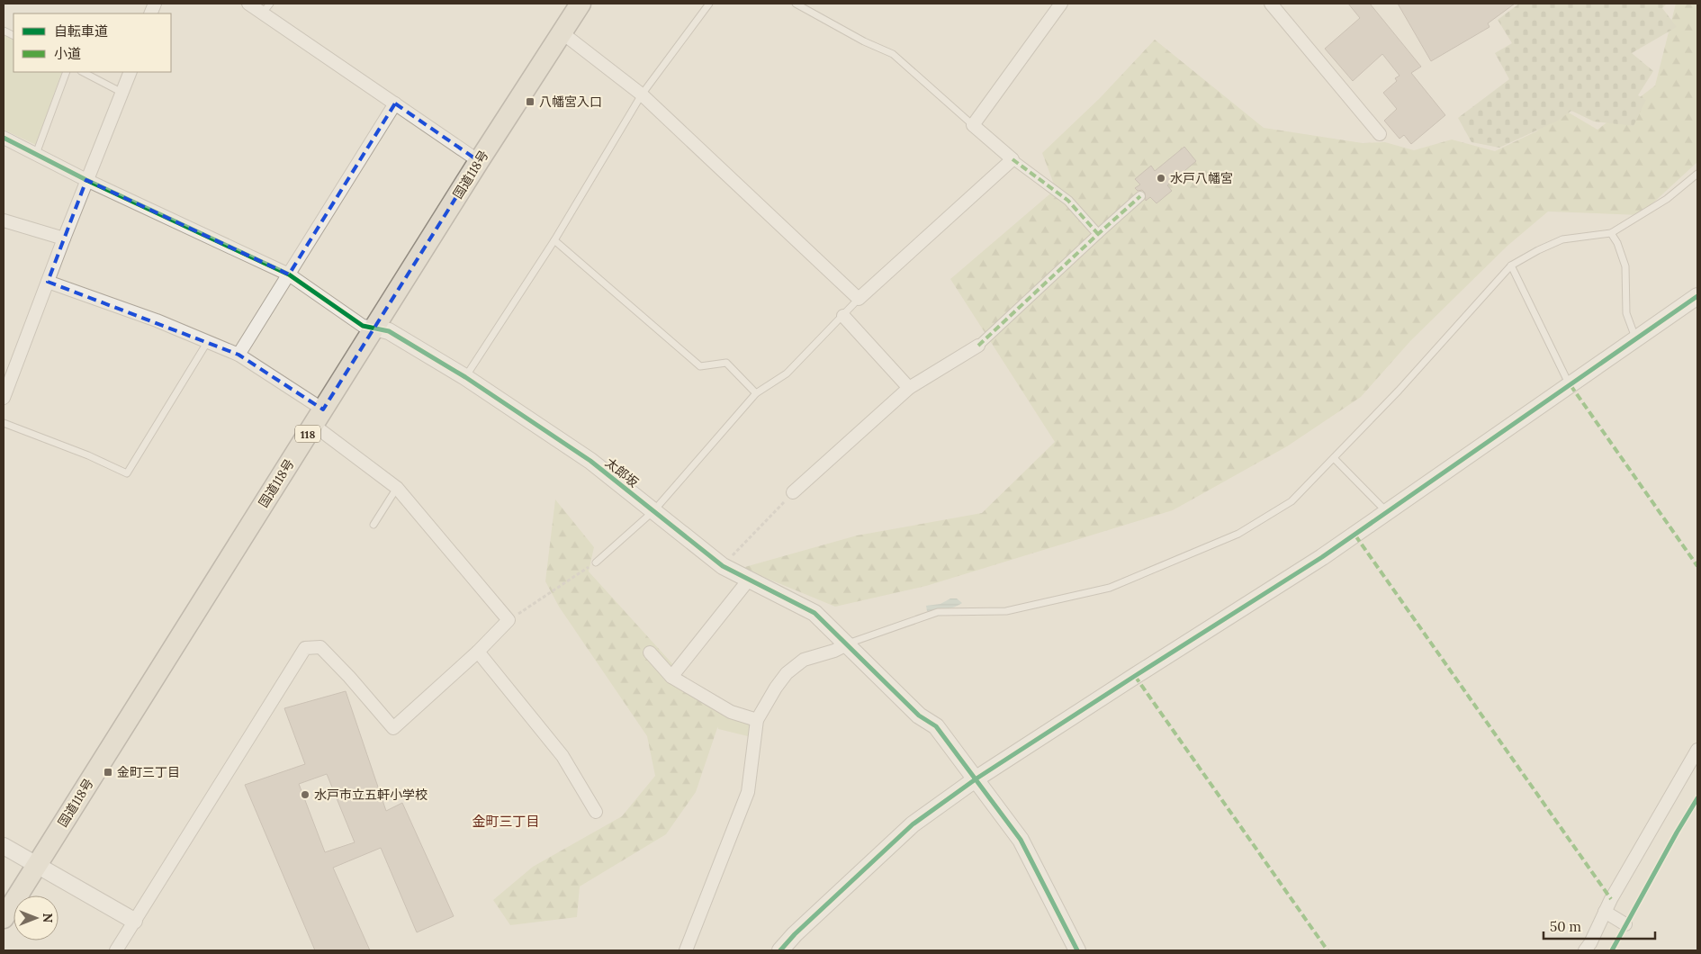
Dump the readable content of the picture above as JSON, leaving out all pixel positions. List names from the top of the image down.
{
  "streets": {
    "highway": ["国道118号", "118"],
    "street": ["太郎坂"]
  },
  "crossings": [
    ["国道118号", "太郎坂"]
  ],
  "districts": ["金町三丁目"],
  "places": {
    "transit": ["八幡宮入口", "金町三丁目"],
    "other": ["水戸八幡宮", "水戸市立五軒小学校"]
  },
  "legend": ["自転車道", "小道"],
  "scale_bar": "50 m",
  "north": "right"
}
